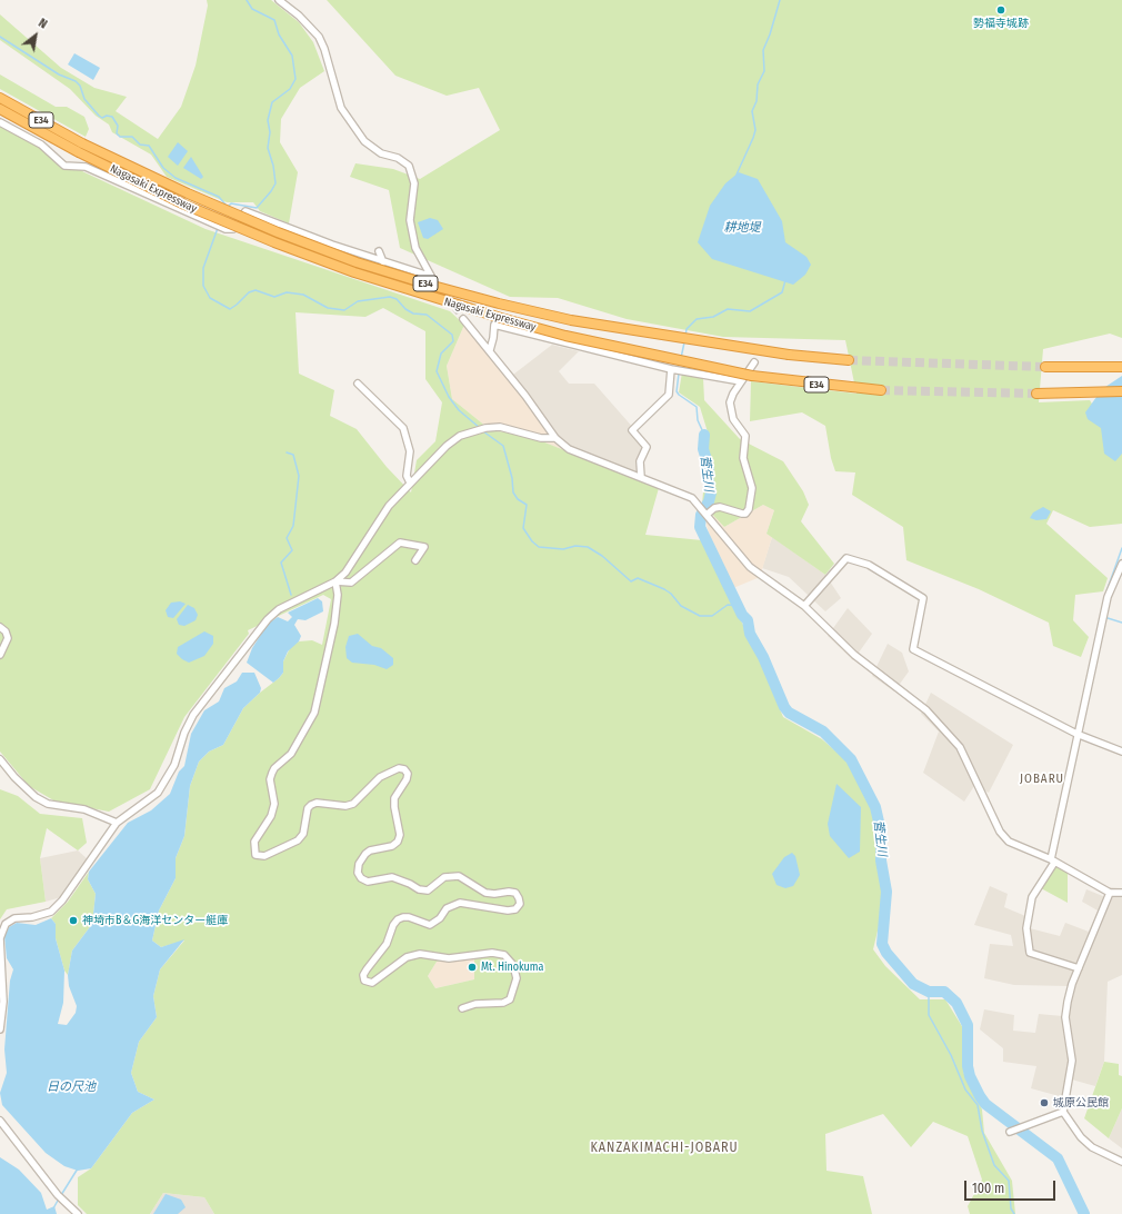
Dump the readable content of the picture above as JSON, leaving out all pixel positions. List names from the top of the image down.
{
  "streets": {
    "highway": ["E34", "Nagasaki Expressway"]
  },
  "districts": ["JOBARU", "KANZAKIMACHI-JOBARU"],
  "water": ["耕地堤", "菅生川", "日の尺池"],
  "places": [
    "勢福寺城跡",
    "神埼市B＆G海洋センター艇庫",
    "Mt. Hinokuma",
    "城原公民館"
  ],
  "scale_bar": "100 m",
  "north": "top right"
}
